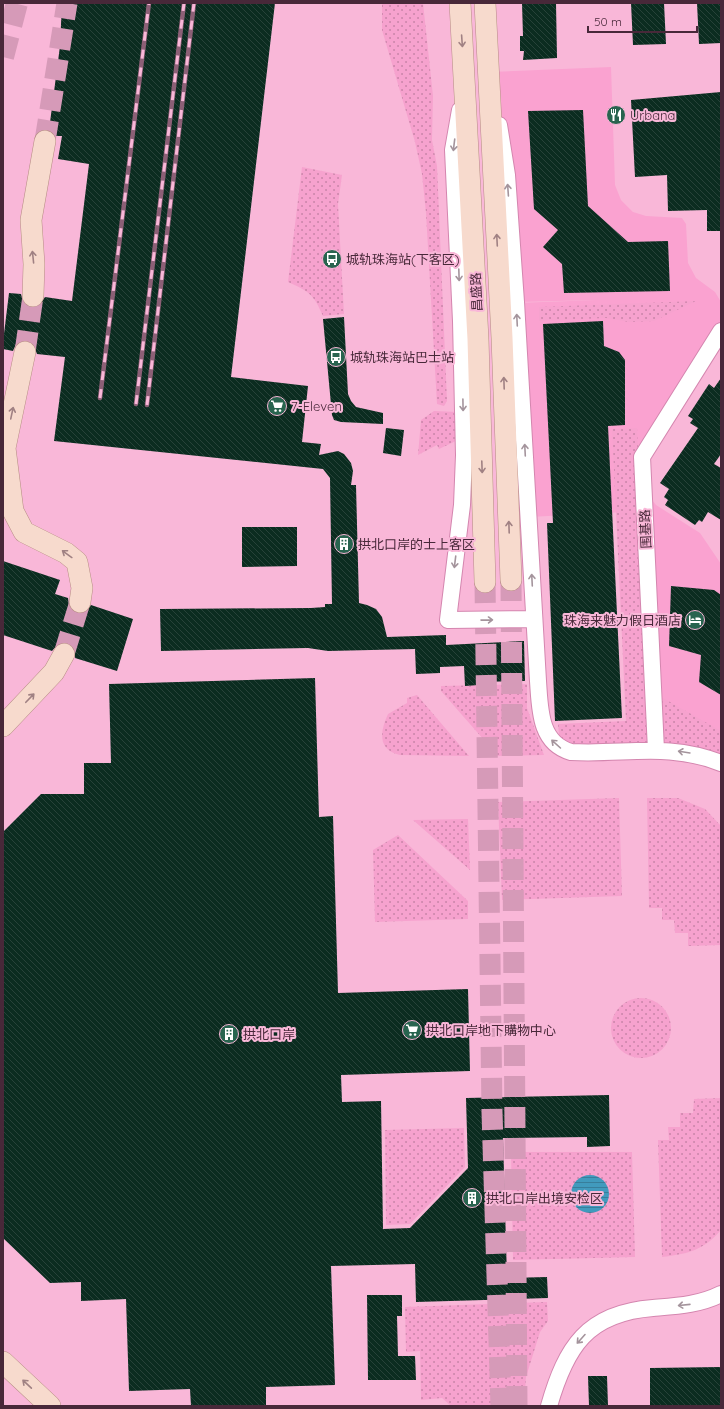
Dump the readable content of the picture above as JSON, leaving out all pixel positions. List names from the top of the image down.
{
  "streets": {
    "main road": ["昌盛路"],
    "street": ["围基路"]
  },
  "places": {
    "restaurant": ["Urbana"],
    "bus stop": ["城轨珠海站(下客区)", "城轨珠海站巴士站"],
    "supermarket": ["7-Eleven", "拱北口岸地下購物中心"],
    "building": ["拱北口岸的士上客区", "拱北口岸", "拱北口岸出境安检区"],
    "hotel": ["珠海来魅力假日酒店"]
  },
  "scale_bar": "50 m"
}
